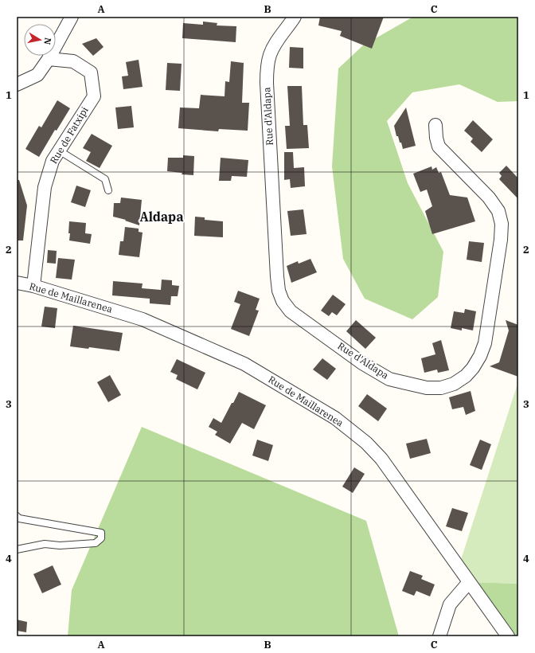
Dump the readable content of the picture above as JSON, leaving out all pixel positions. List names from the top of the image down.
{
  "streets": {
    "street": ["Rue d'Aldapa", "Rue de Fatxipi", "Rue de Maillarenea"]
  },
  "crossings": [
    ["Rue de Fatxipi", "Rue de Maillarenea"]
  ],
  "districts": ["Aldapa"],
  "north": "right",
  "grid": {
    "columns": ["A", "B", "C"],
    "rows": [
      "1",
      "2",
      "3",
      "4"
    ]
  }
}
